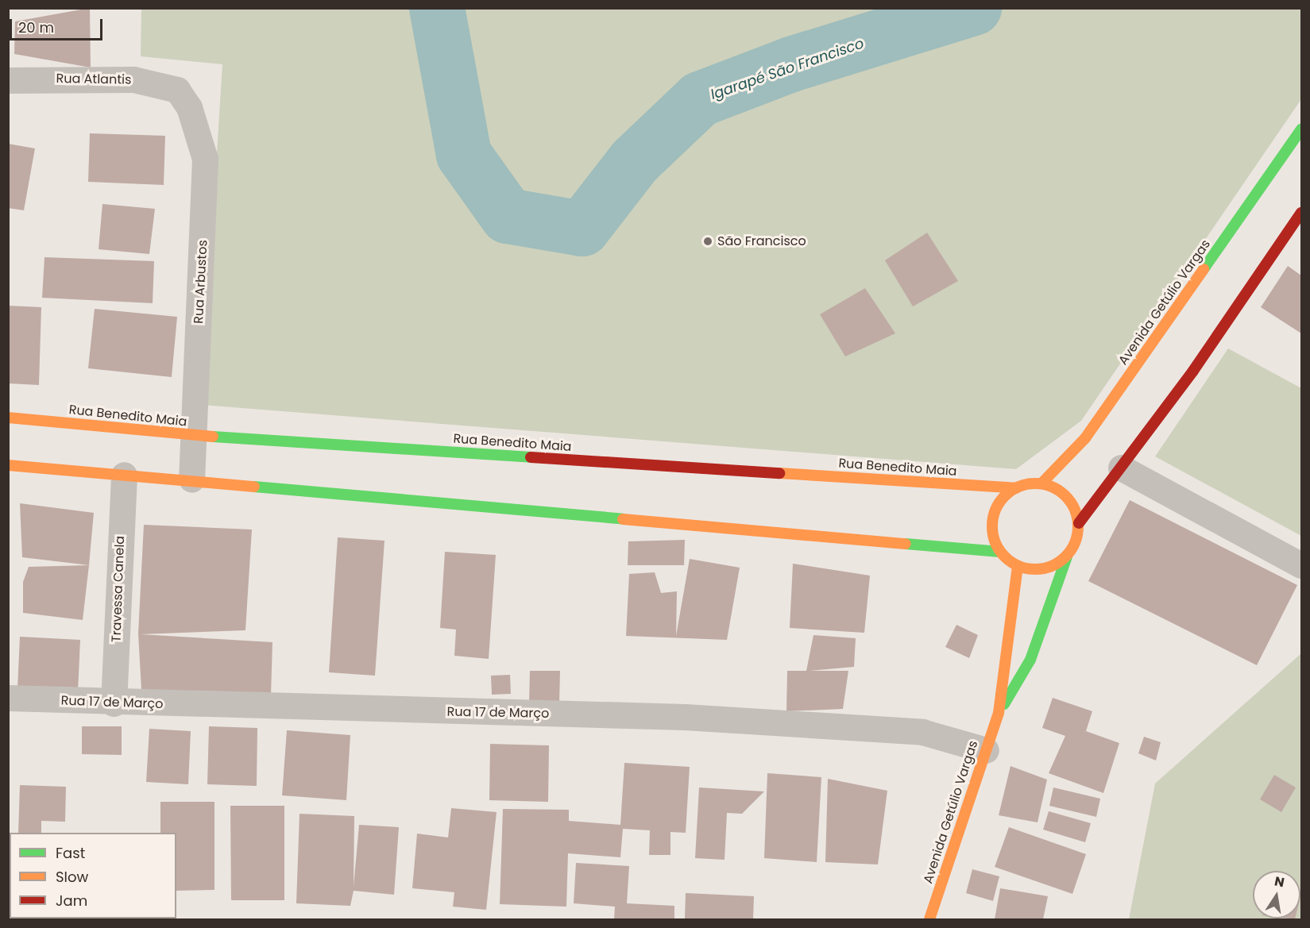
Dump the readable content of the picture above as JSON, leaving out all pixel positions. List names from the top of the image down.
{
  "streets": {
    "street": [
      "Rua Atlantis",
      "Rua Arbustos",
      "Avenida Getúlio Vargas",
      "Rua Benedito Maia",
      "Travessa Canela",
      "Rua 17 de Março"
    ]
  },
  "crossings": [
    ["Rua Atlantis", "Rua Arbustos"],
    ["Rua Arbustos", "Rua Benedito Maia"],
    ["Avenida Getúlio Vargas", "Rua Benedito Maia"],
    ["Avenida Getúlio Vargas", "Rua 17 de Março"],
    ["Travessa Canela", "Rua 17 de Março"]
  ],
  "water": ["Igarapé São Francisco"],
  "places": ["São Francisco"],
  "legend": ["Fast", "Slow", "Jam"],
  "scale_bar": "20 m",
  "north": "top"
}
